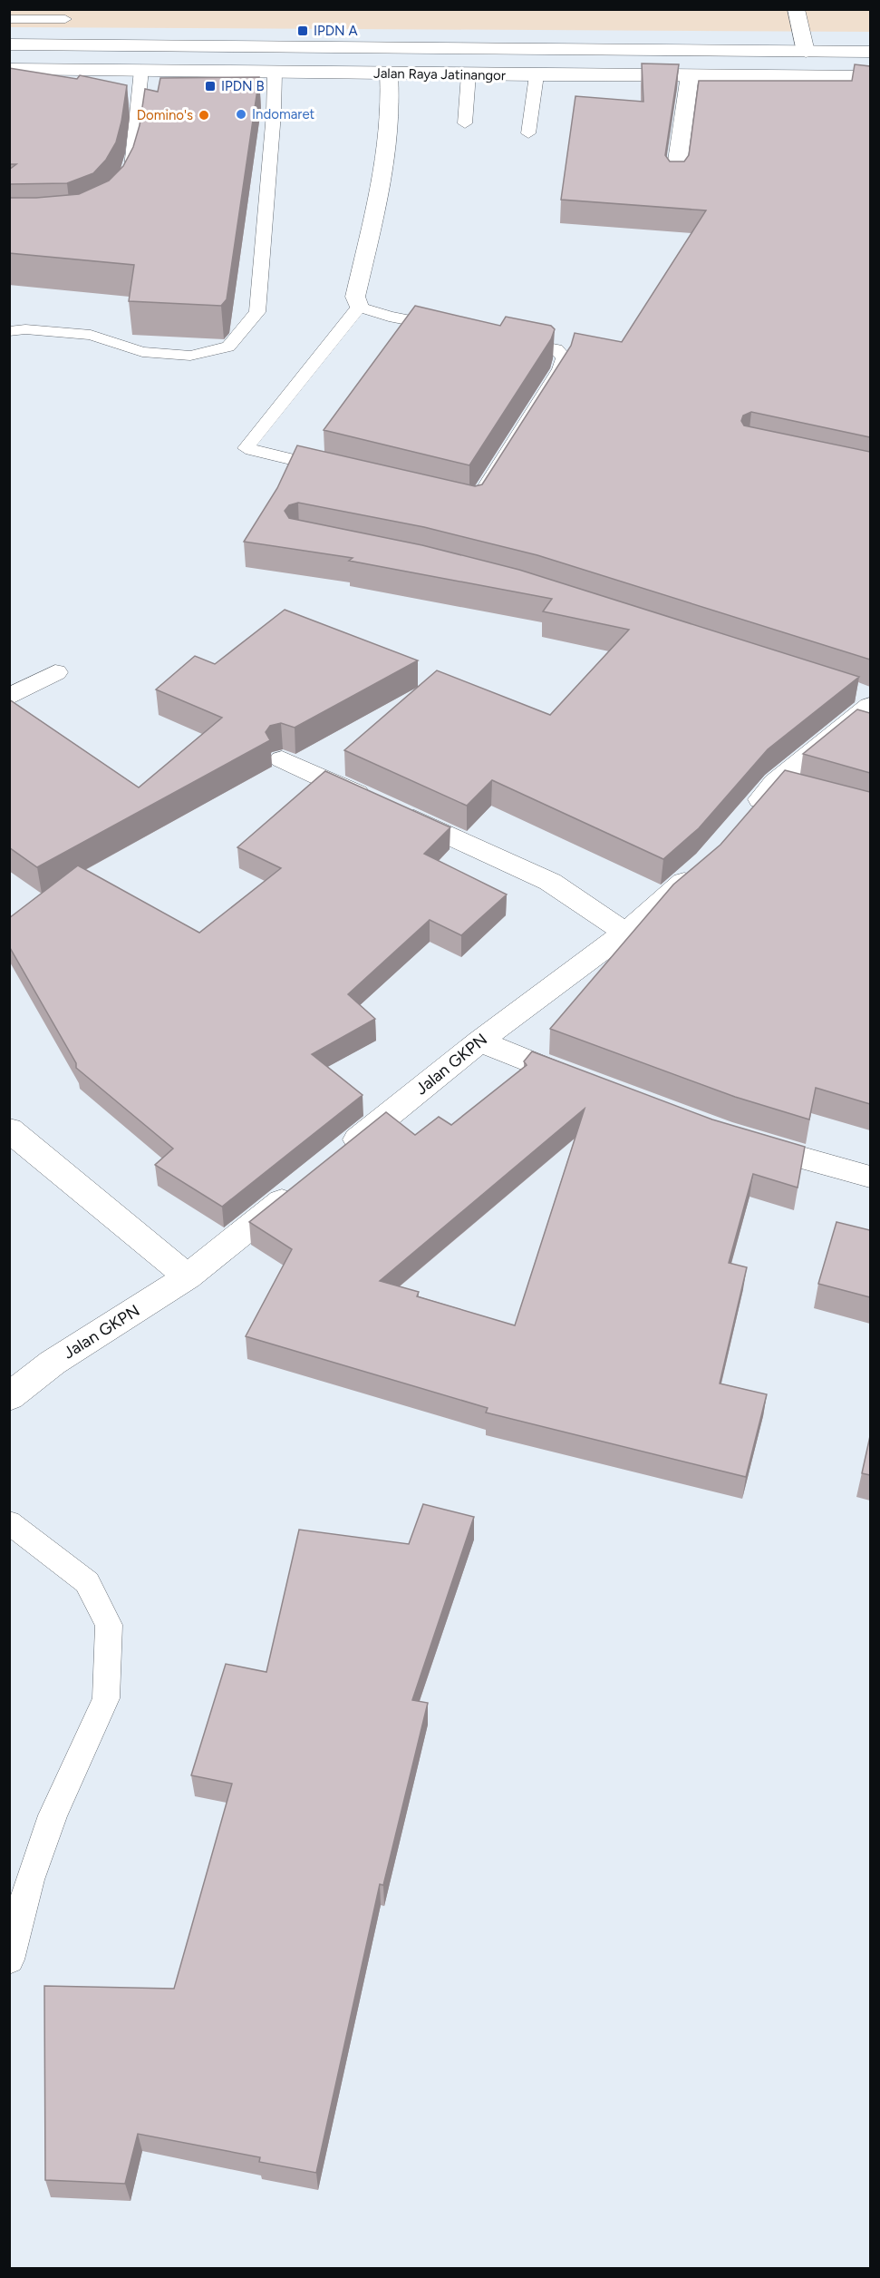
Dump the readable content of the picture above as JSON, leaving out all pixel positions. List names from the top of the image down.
{
  "streets": {
    "main road": ["Jalan Raya Jatinangor", "Jalan GKPN"]
  },
  "places": {
    "transit": ["IPDN A", "IPDN B"],
    "other": ["Indomaret", "Domino's"]
  }
}
